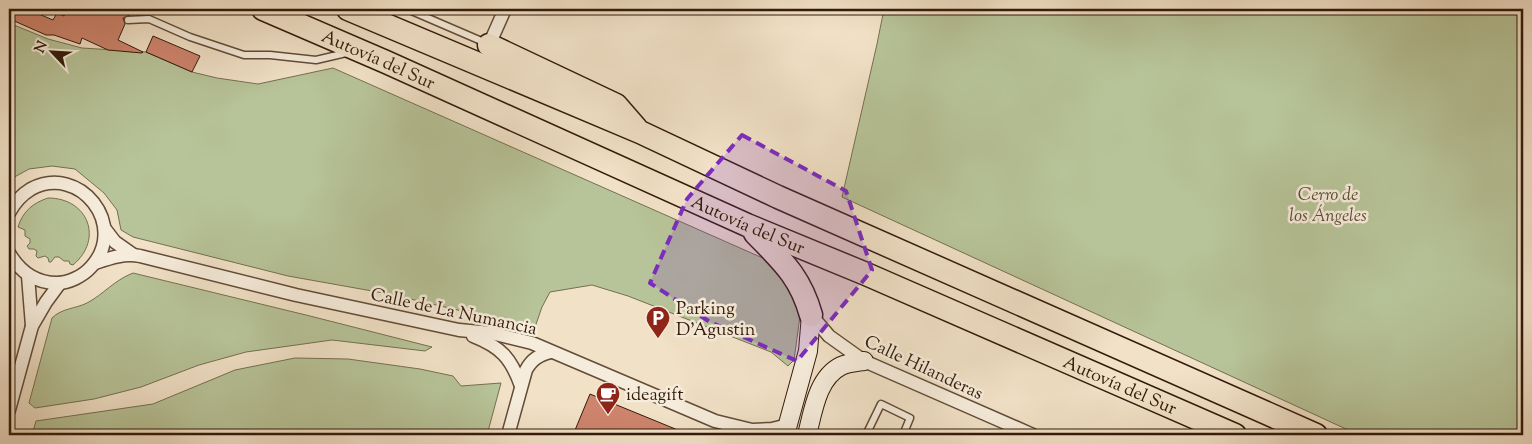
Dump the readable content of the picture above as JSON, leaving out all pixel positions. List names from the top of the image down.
{
  "streets": {
    "highway": ["Autovía del Sur"],
    "street": ["Calle de La Numancia", "Calle Hilanderas"]
  },
  "parks": ["Cerro de los Ángeles"],
  "places": {
    "parking": ["Parking D'Agustin"],
    "cafe": ["ideagift"]
  },
  "north": "top left"
}
